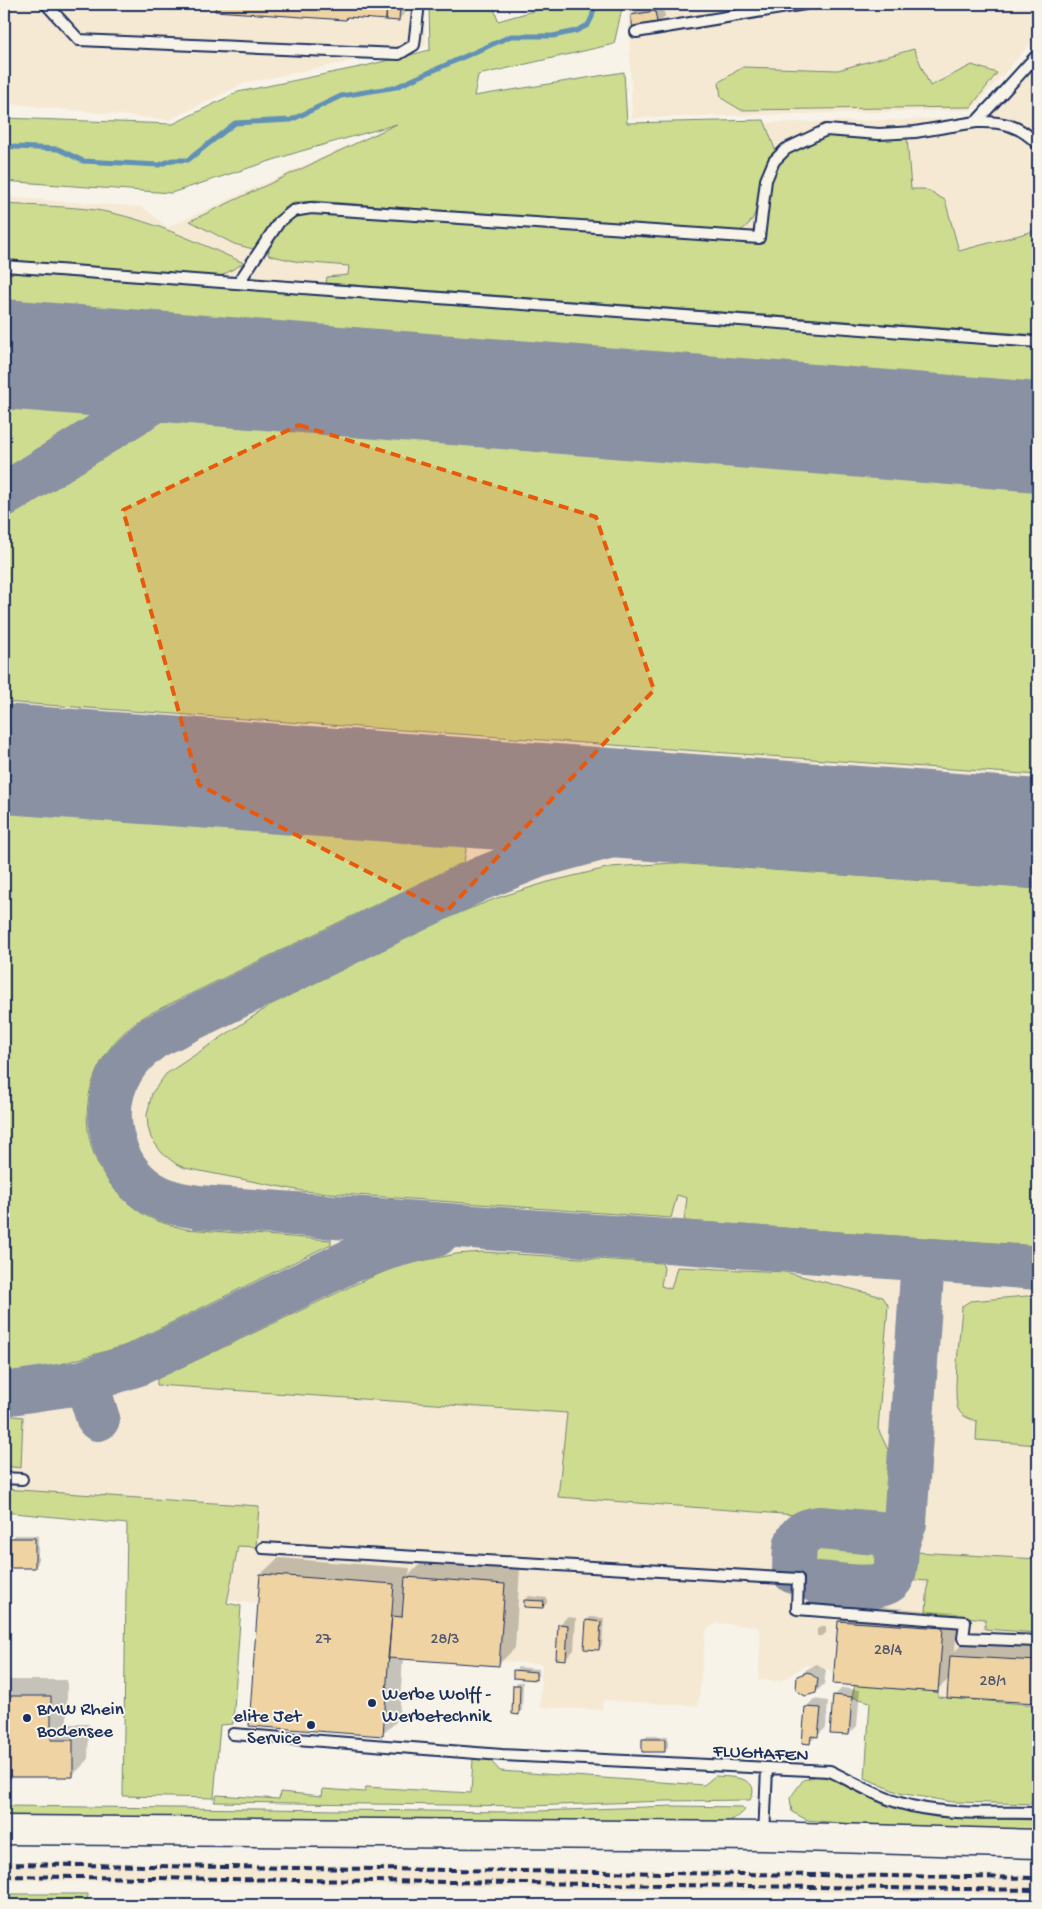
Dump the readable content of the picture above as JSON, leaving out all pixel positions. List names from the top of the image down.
{
  "streets": {
    "lane": ["FLUGHAFEN"]
  },
  "places": ["Werbe Wolff - Werbetechnik", "BMW Rhein Bodensee", "elite Jet Service"],
  "house_numbers": [
    "27",
    "28/3",
    "28/4",
    "28/1"
  ]
}
